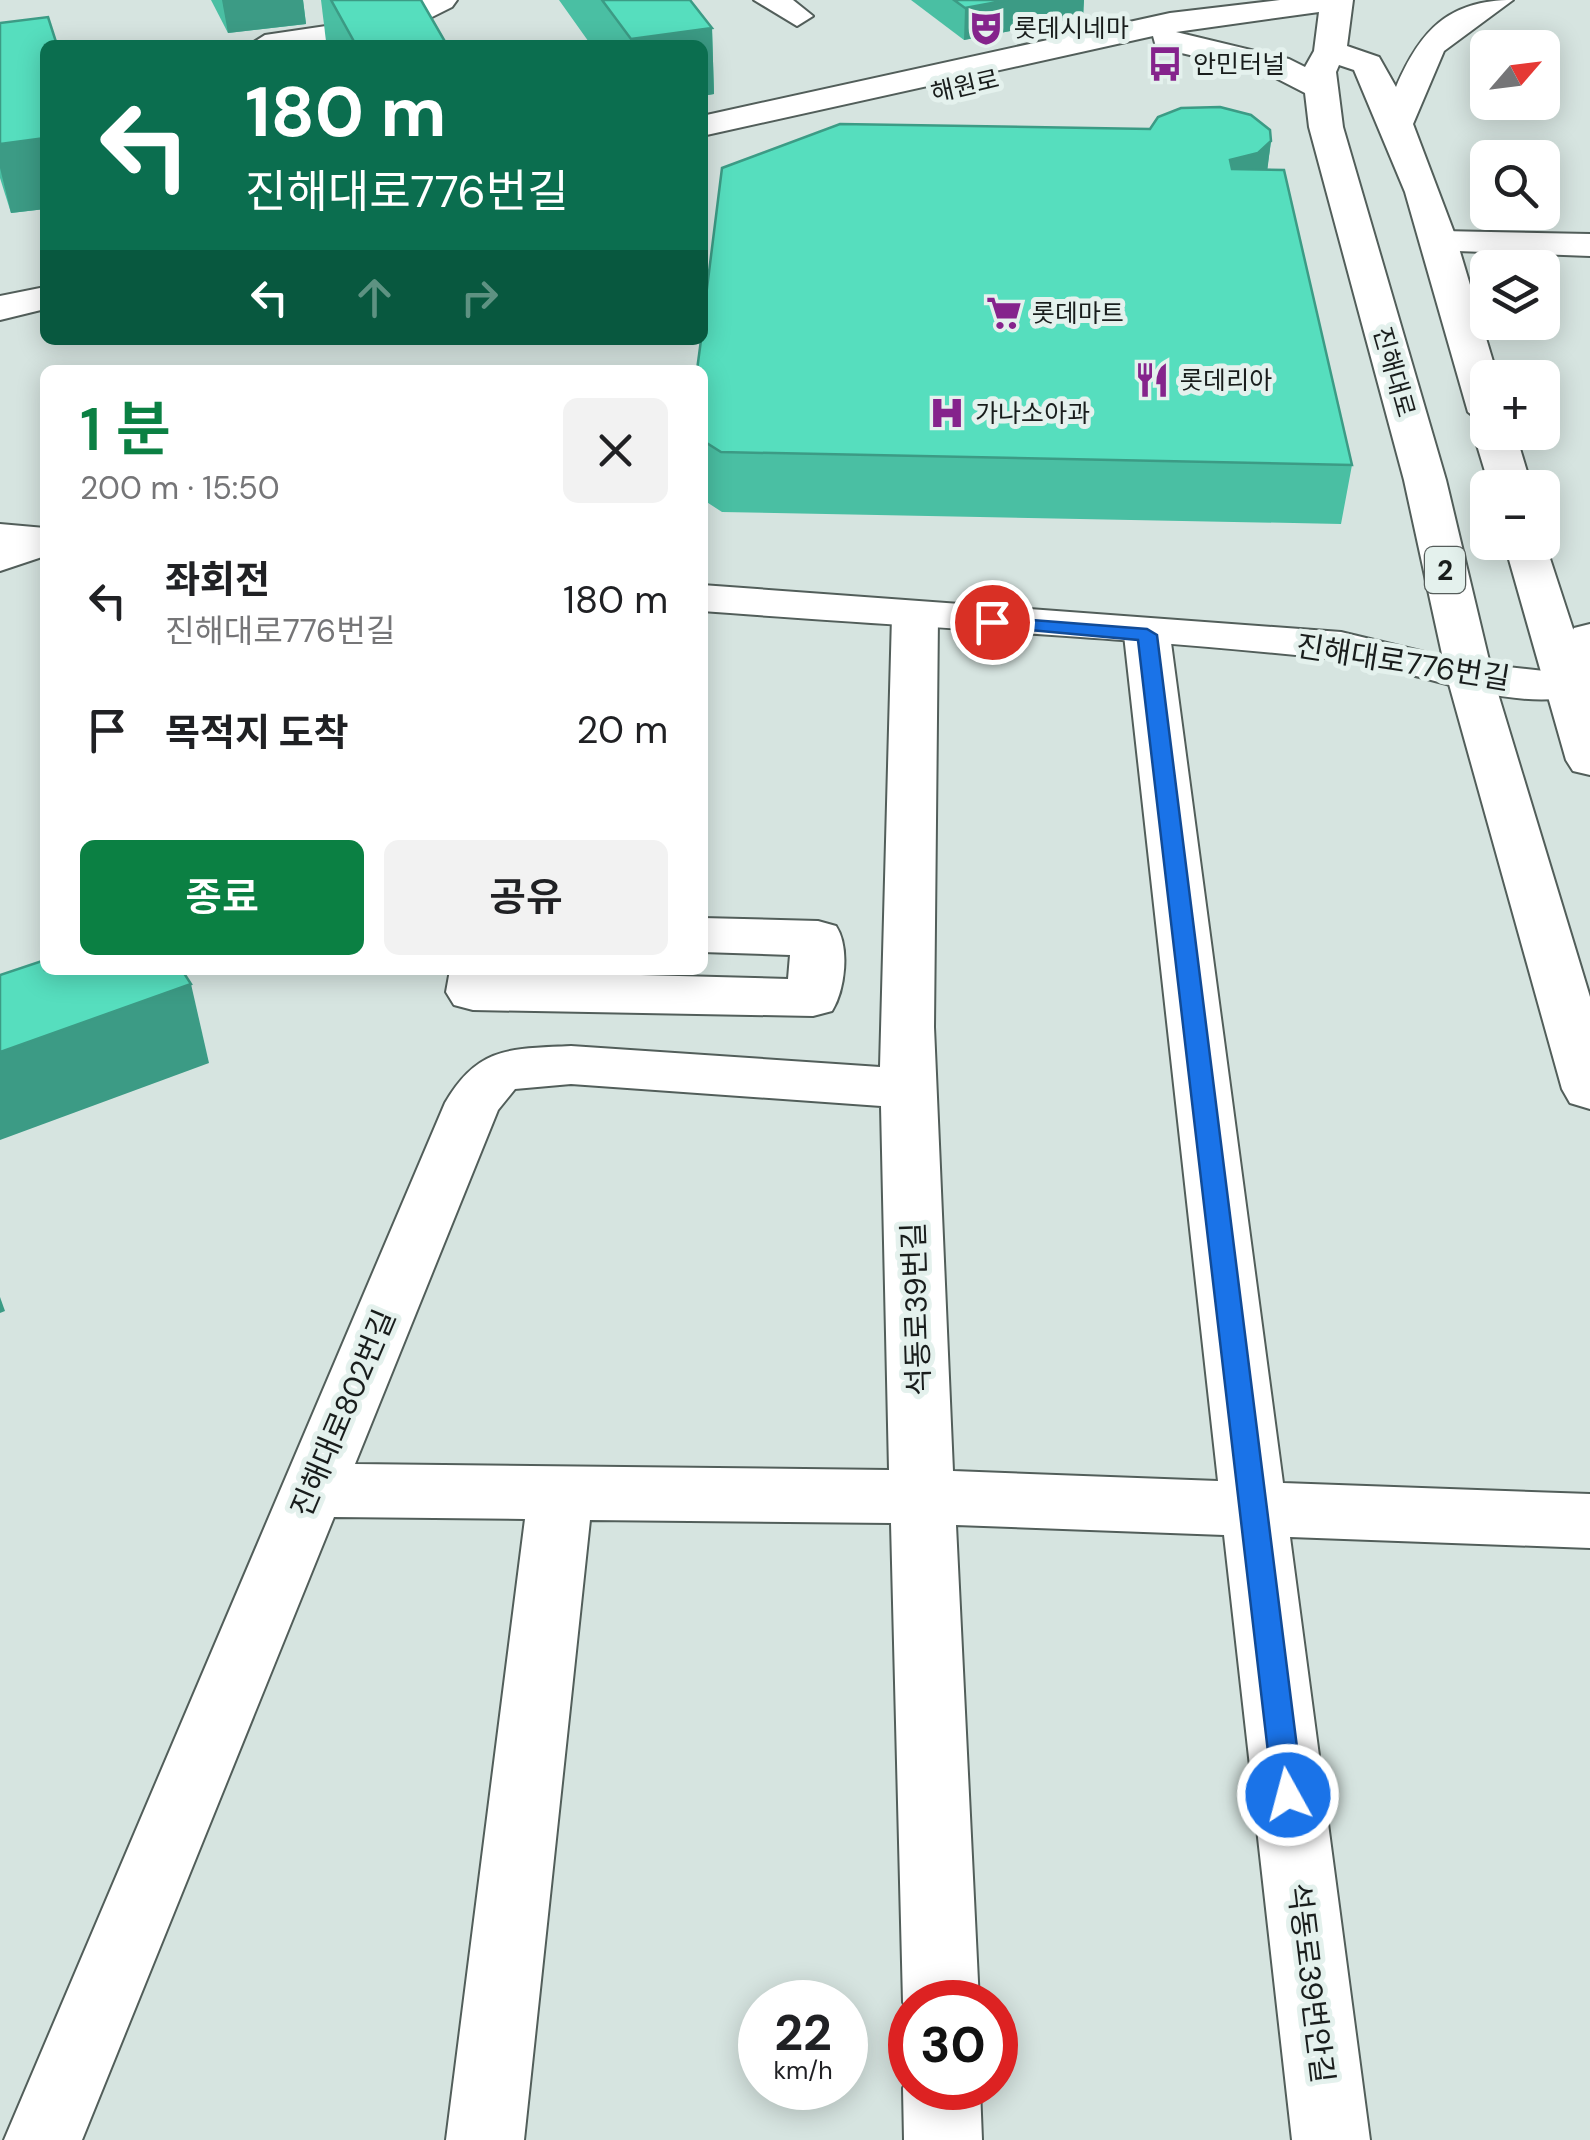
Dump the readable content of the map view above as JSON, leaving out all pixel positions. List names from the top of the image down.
{
  "streets": {
    "main road": [
      "해원로",
      "진해대로",
      "2",
      "진해대로776번길",
      "석동로39번길",
      "진해대로802번길",
      "석동로39번안길"
    ]
  },
  "crossings": [
    ["해원로", "2"],
    ["진해대로", "2"],
    ["진해대로", "진해대로776번길"],
    ["진해대로776번길", "석동로39번길"],
    ["진해대로776번길", "석동로39번안길"],
    ["석동로39번길", "진해대로802번길"]
  ],
  "places": {
    "theatre": ["롯데시네마"],
    "bus stop": ["안민터널"],
    "supermarket": ["롯데마트"],
    "restaurant": ["롯데리아"],
    "hospital": ["가나소아과"]
  },
  "north": "top right",
  "page": {
    "map_buttons": ["+", "−"],
    "turn": ["180 m", "진해대로776번길"],
    "heading": ["1 분", "200 m · 15:50"],
    "list": [
      {
        "name": "좌회전",
        "note": "진해대로776번길",
        "value": "180 m"
      },
      {
        "name": "목적지 도착",
        "value": "20 m"
      }
    ],
    "buttons": ["종료", "공유"],
    "speed": "22 km/h",
    "limit": "30"
  }
}
